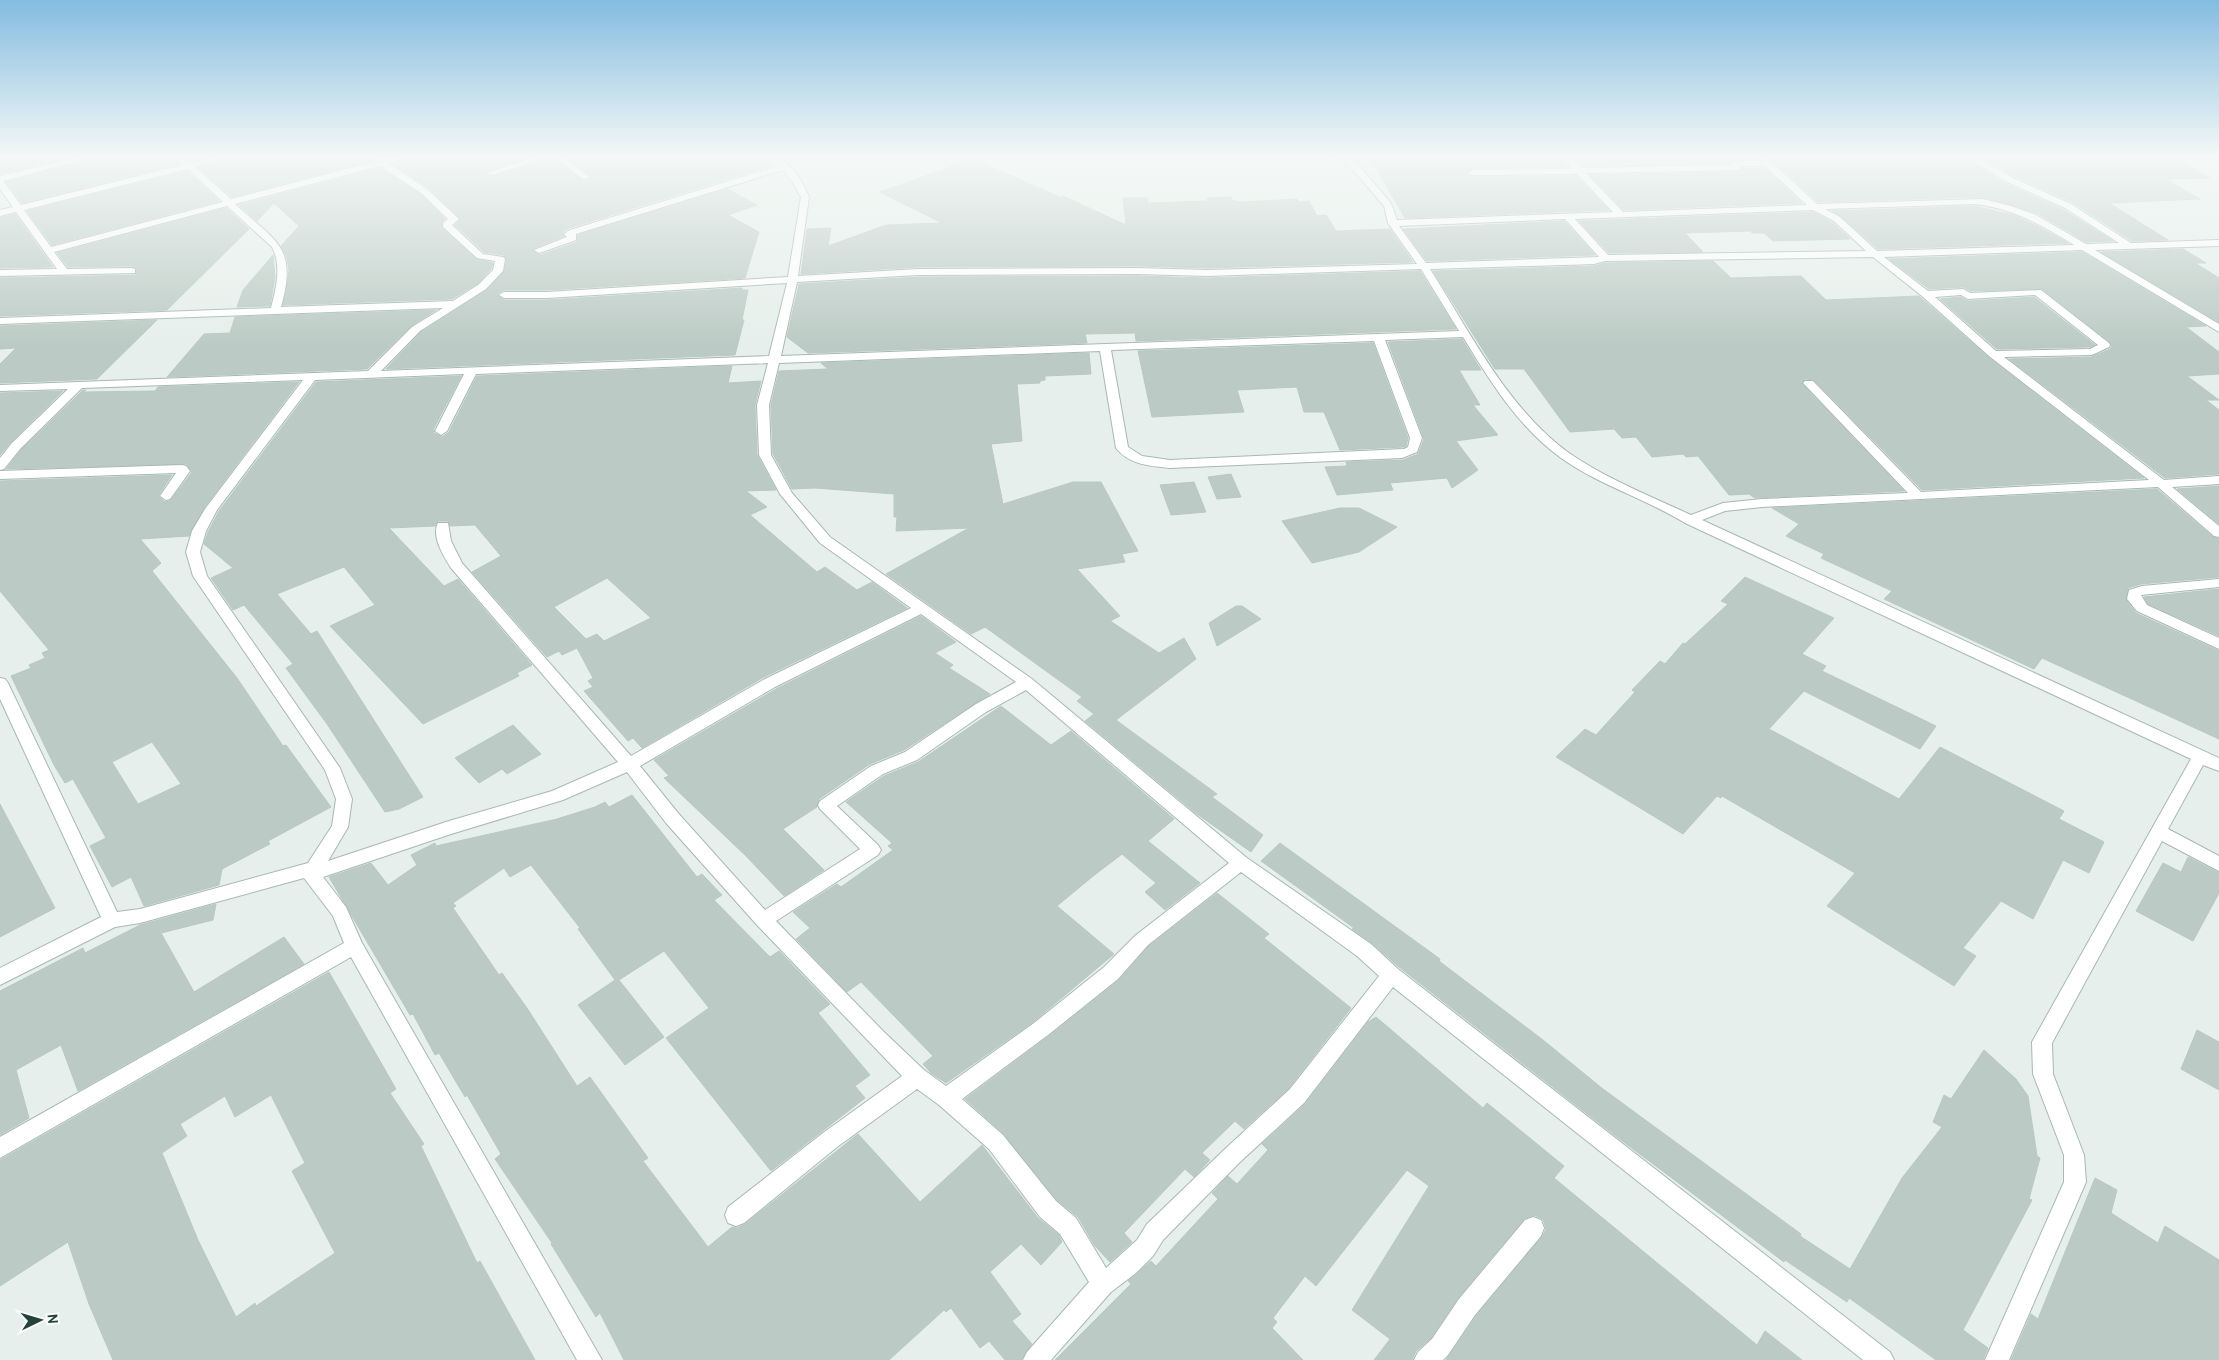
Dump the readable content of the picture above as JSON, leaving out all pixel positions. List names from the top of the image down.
{
  "north": "right"
}
